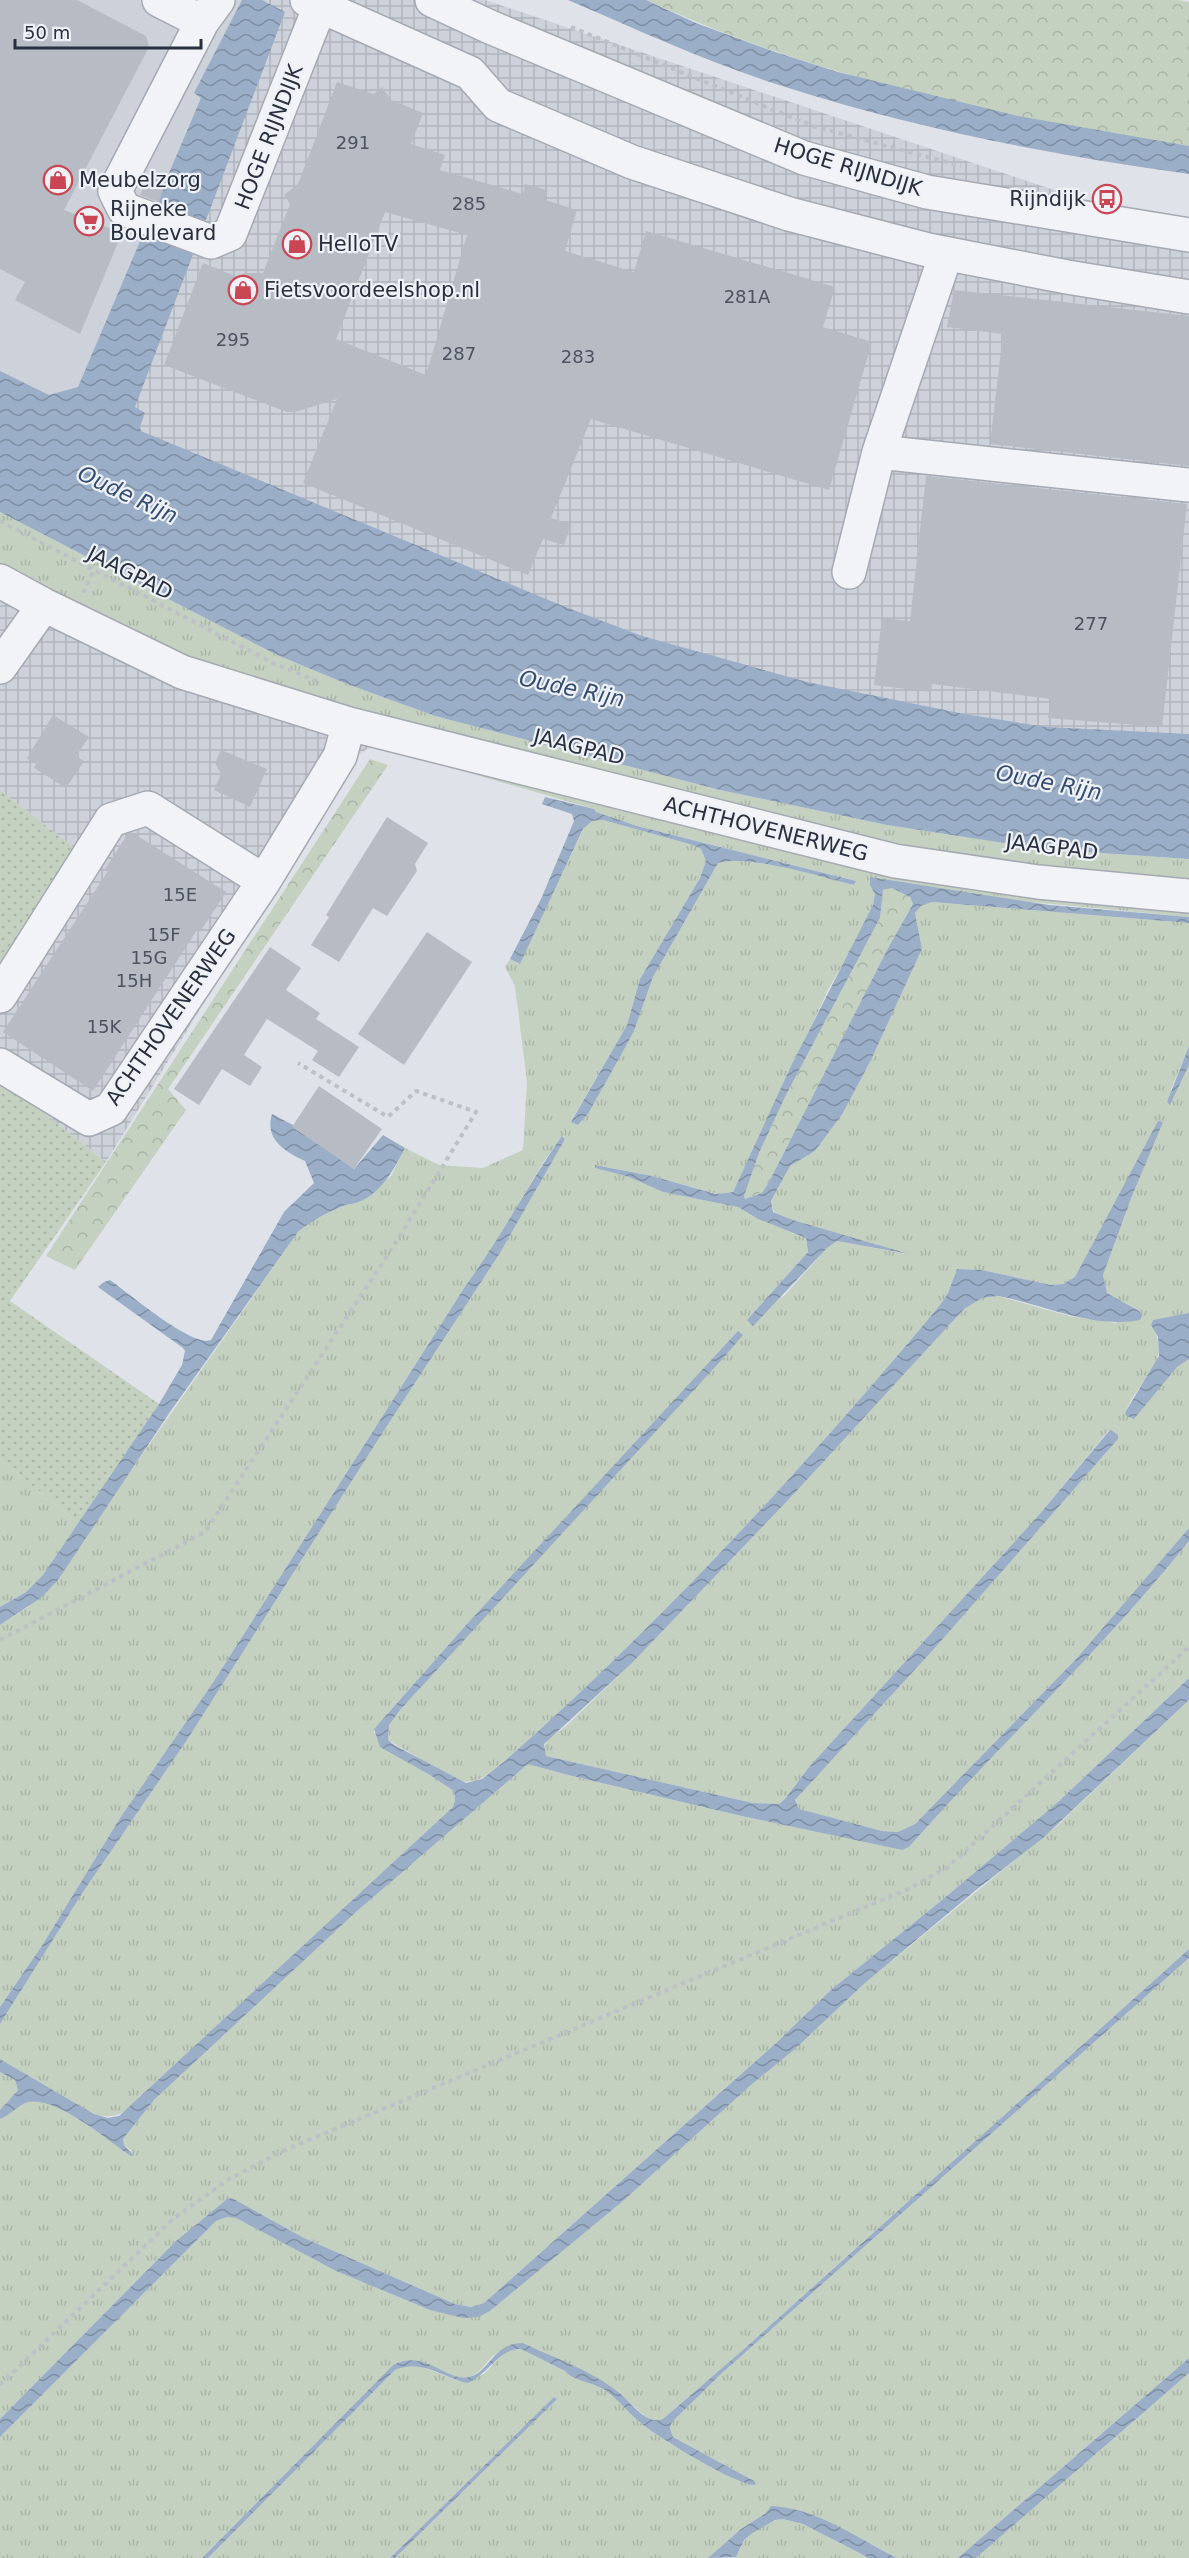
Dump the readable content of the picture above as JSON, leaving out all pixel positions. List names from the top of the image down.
{
  "streets": {
    "street": ["HOGE RIJNDIJK", "ACHTHOVENERWEG"],
    "path": ["JAAGPAD"]
  },
  "water": ["Oude Rijn"],
  "places": {
    "shop": ["Meubelzorg", "HelloTV", "Fietsvoordeelshop.nl"],
    "bus stop": ["Rijndijk"],
    "supermarket": ["Rijneke Boulevard"]
  },
  "house_numbers": [
    "291",
    "285",
    "281A",
    "295",
    "287",
    "283",
    "277",
    "15E",
    "15F",
    "15G",
    "15H",
    "15K"
  ],
  "scale_bar": "50 m"
}
